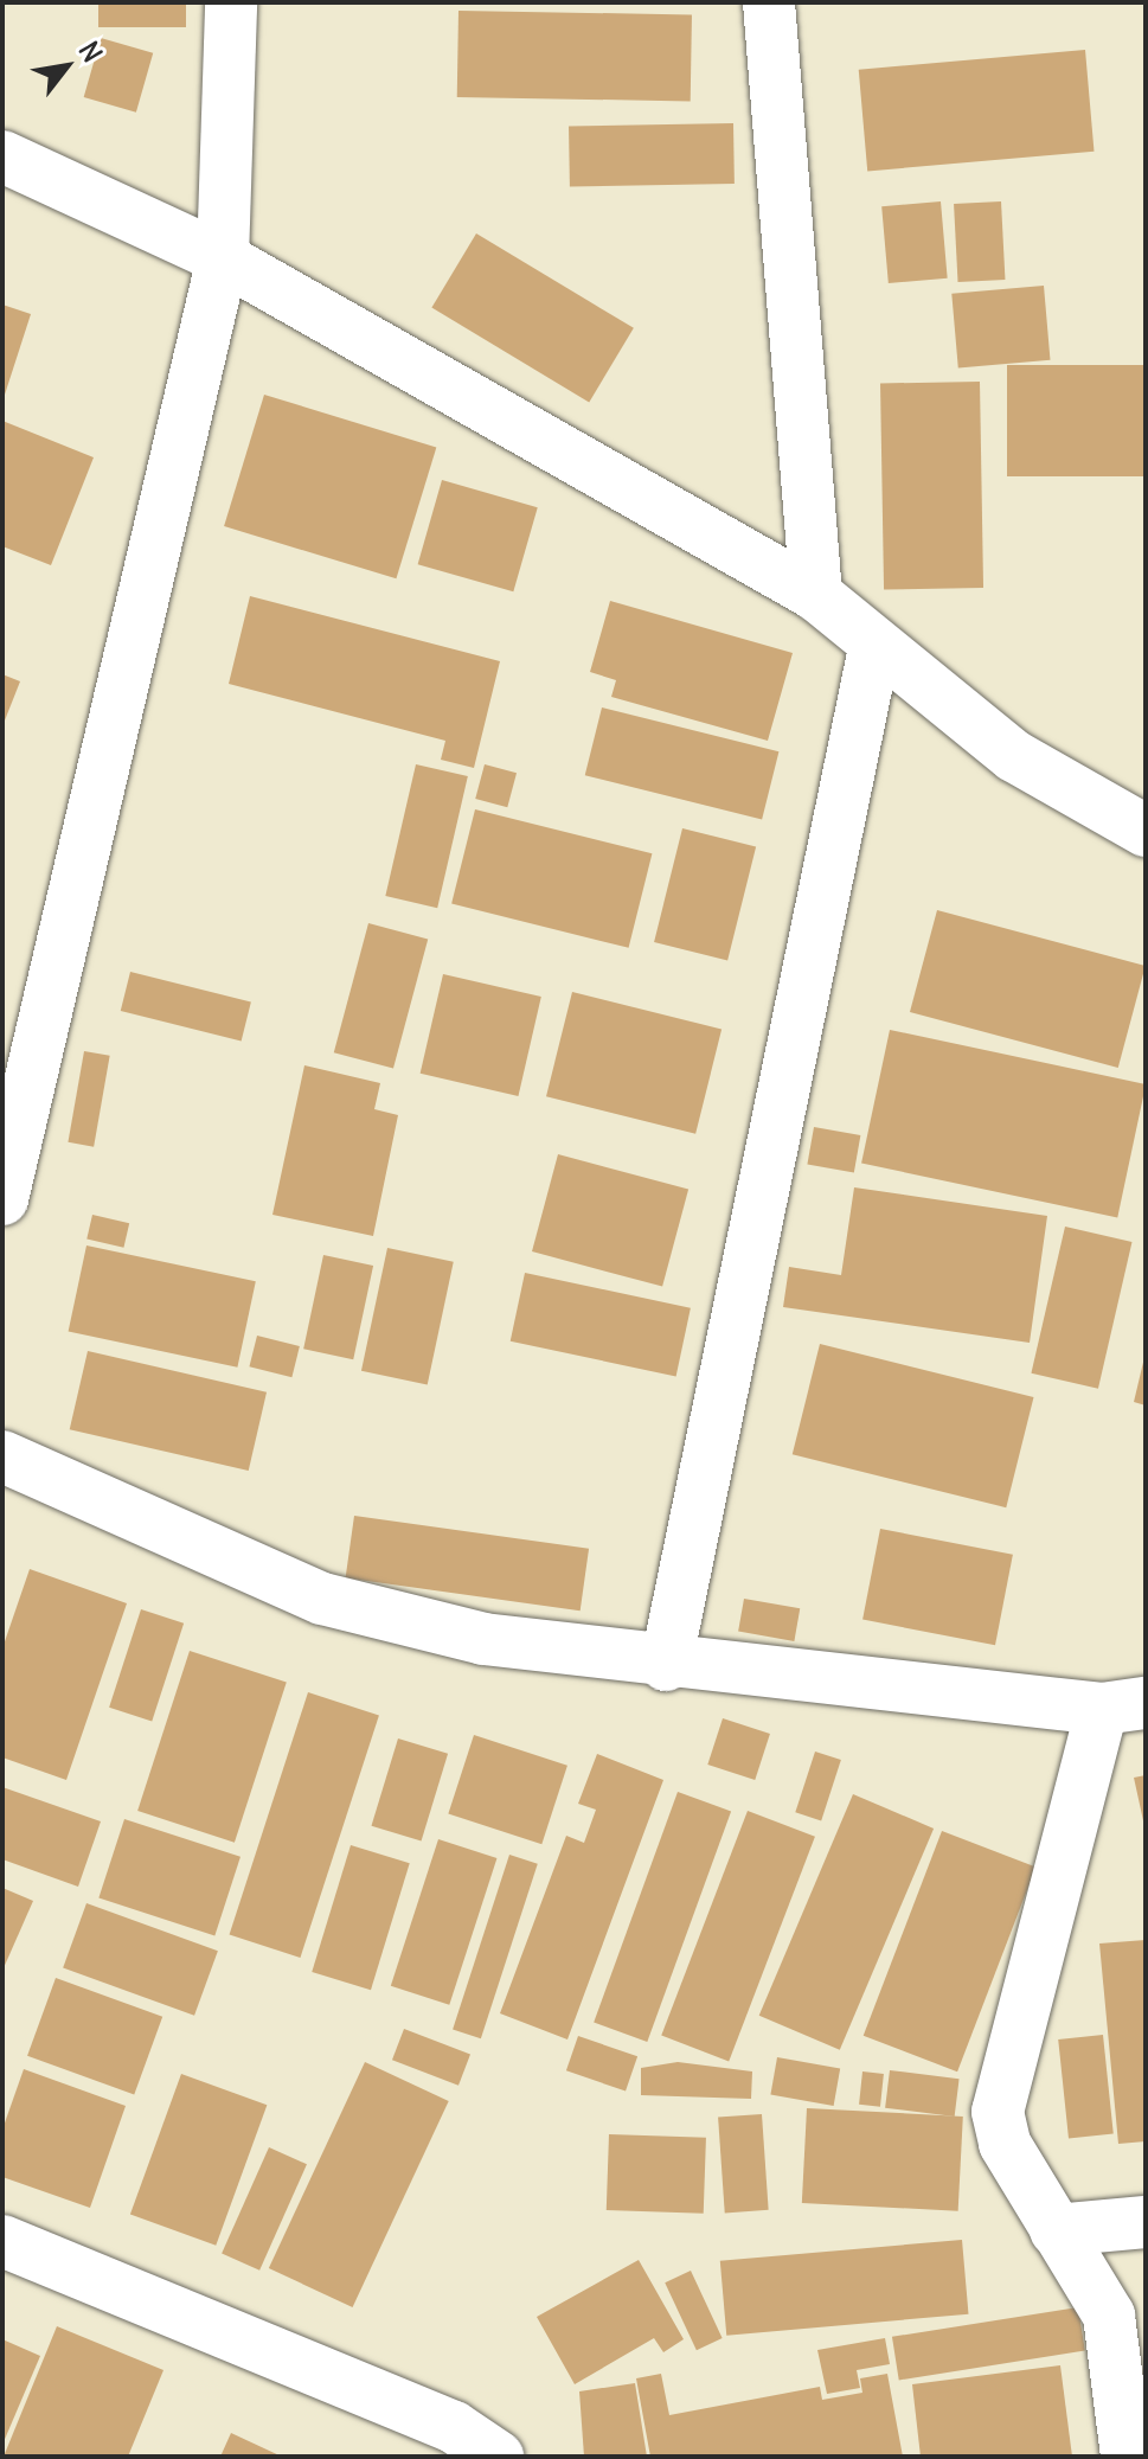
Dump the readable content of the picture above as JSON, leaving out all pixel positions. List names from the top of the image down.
{
  "north": "top right"
}
